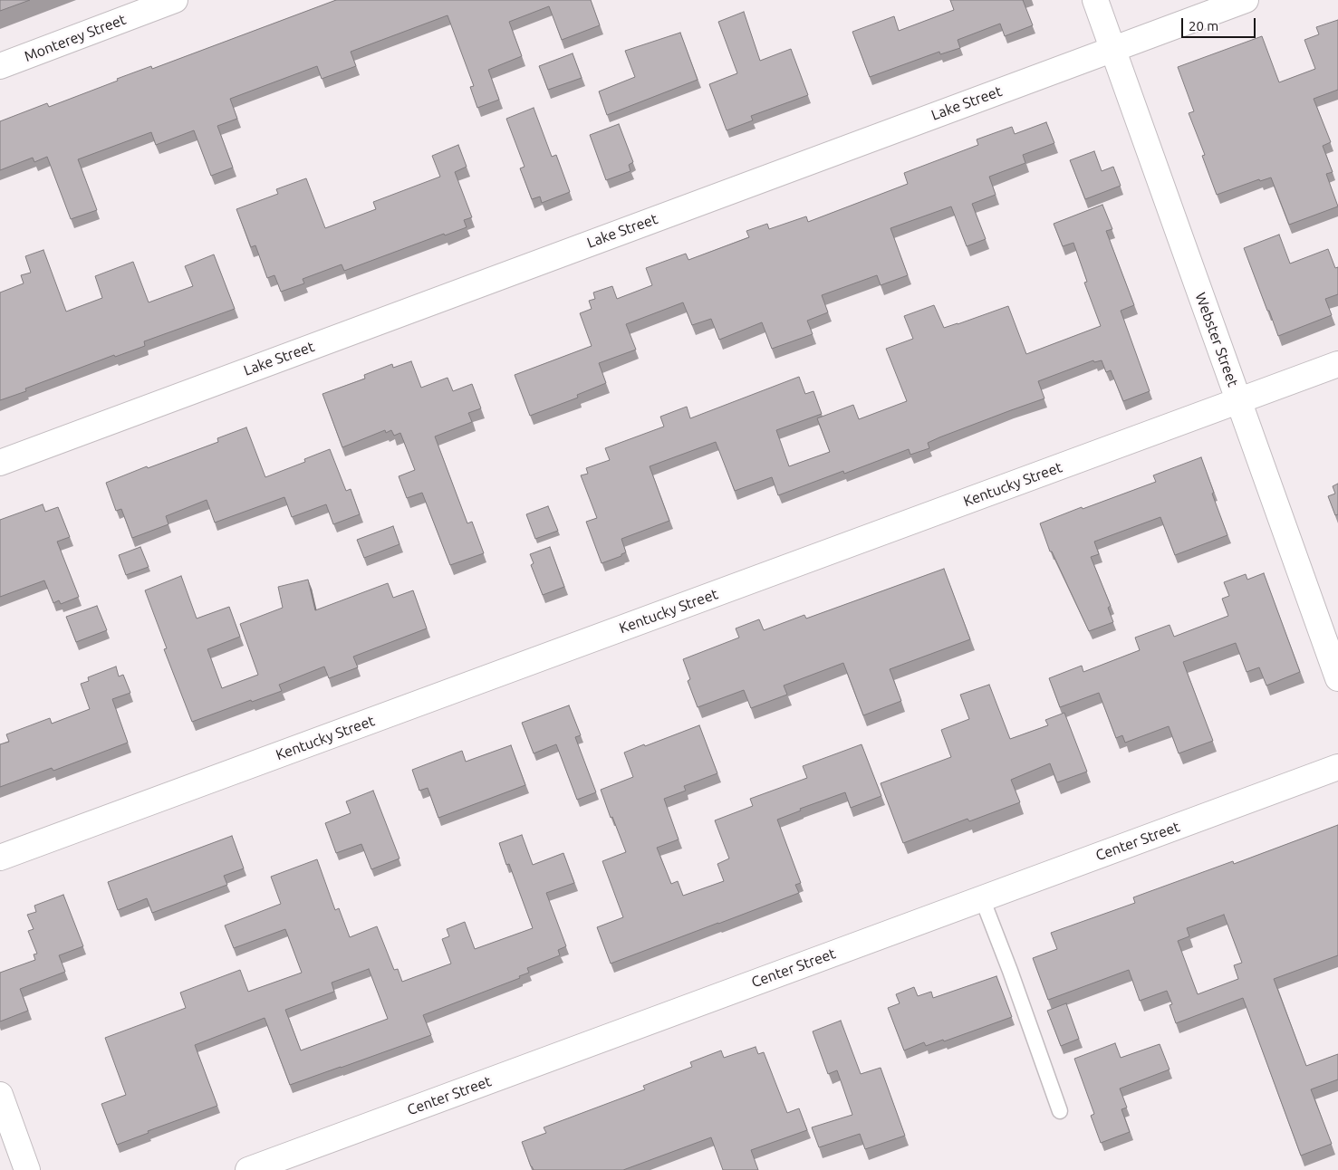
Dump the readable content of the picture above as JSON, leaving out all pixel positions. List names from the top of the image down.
{
  "streets": {
    "street": [
      "Monterey Street",
      "Lake Street",
      "Webster Street",
      "Kentucky Street",
      "Center Street"
    ]
  },
  "crossings": [
    ["Lake Street", "Webster Street"],
    ["Webster Street", "Kentucky Street"]
  ],
  "scale_bar": "20 m"
}
